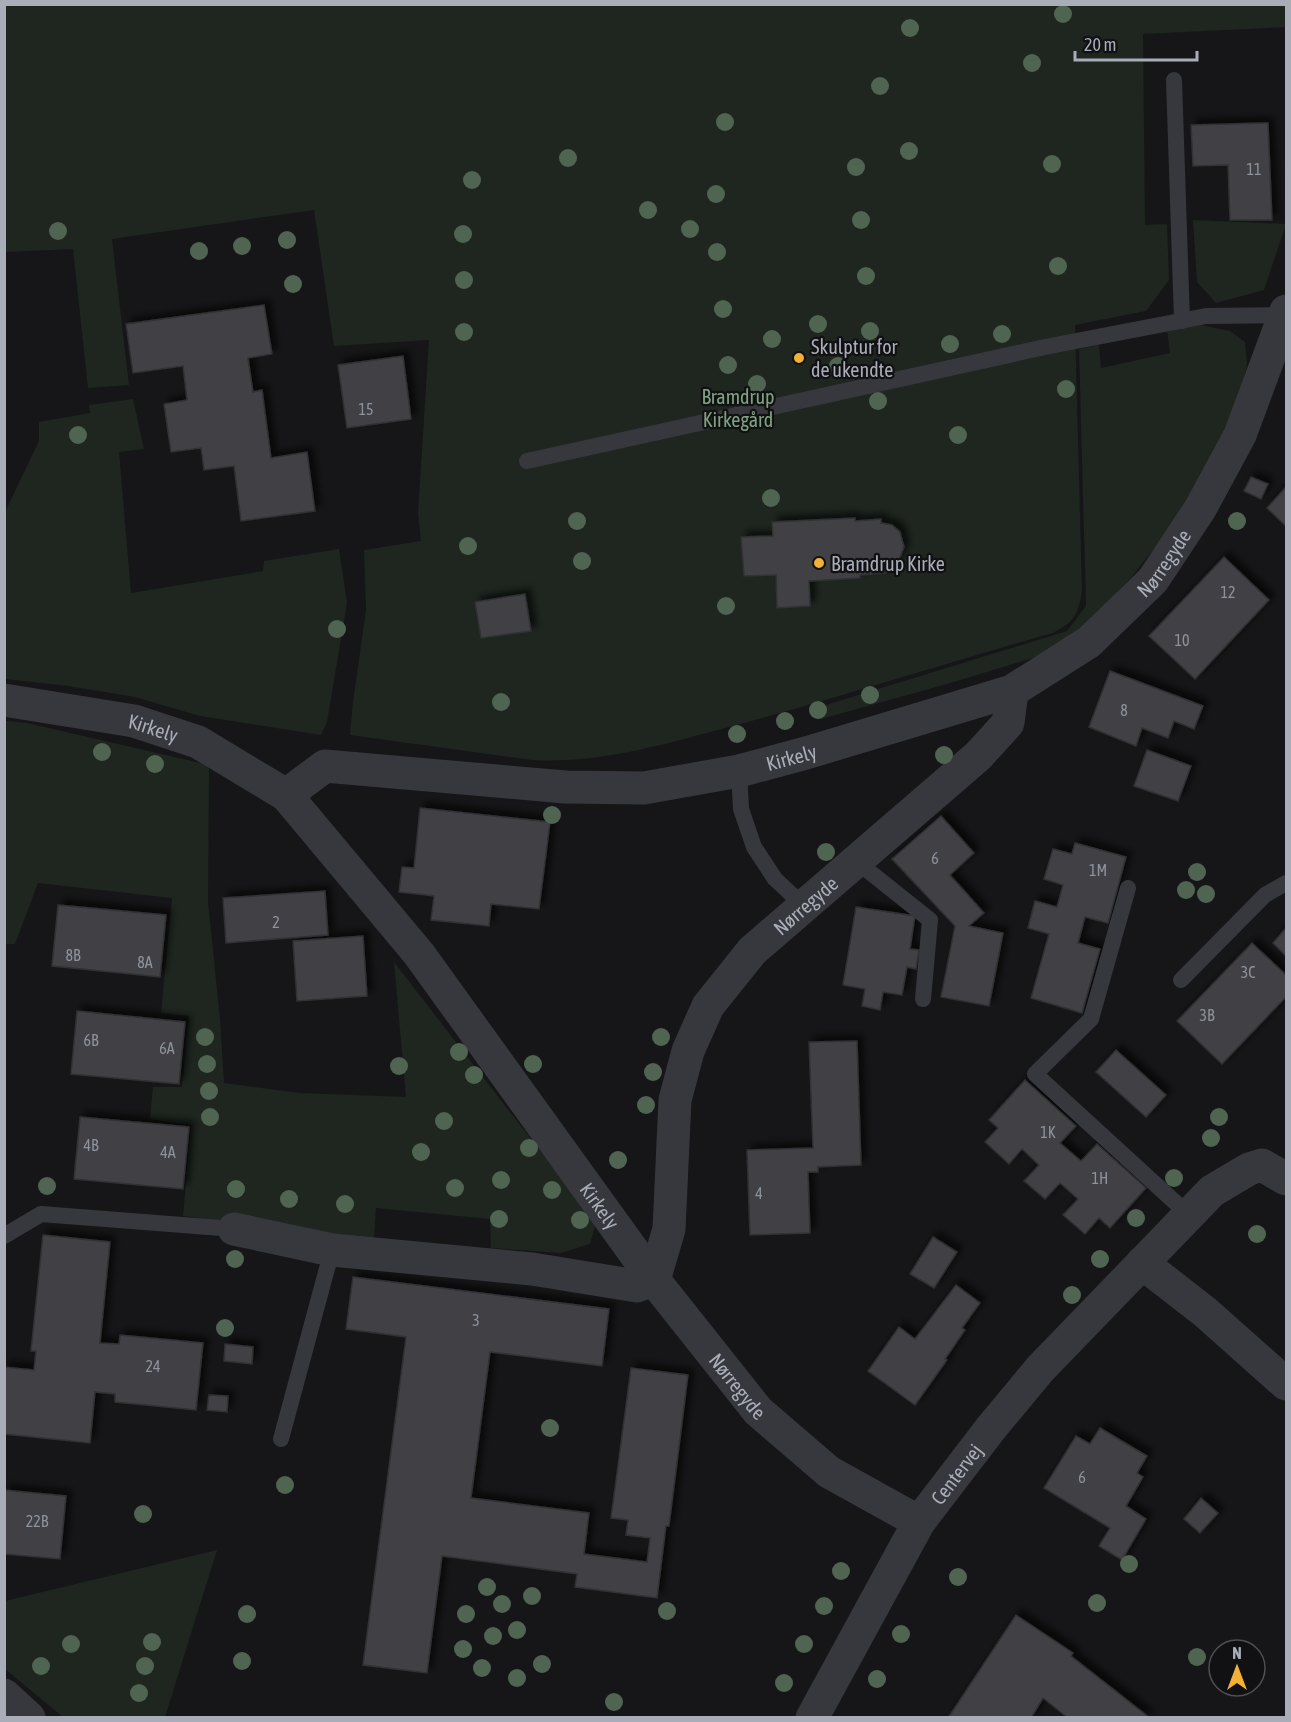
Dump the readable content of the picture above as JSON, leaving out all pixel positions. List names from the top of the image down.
{
  "streets": {
    "street": ["Nørregyde", "Kirkely", "Centervej"]
  },
  "crossings": [
    ["Nørregyde", "Kirkely"],
    ["Nørregyde", "Centervej"]
  ],
  "parks": ["Bramdrup Kirkegård"],
  "places": ["Skulptur for de ukendte", "Bramdrup Kirke"],
  "house_numbers": [
    "11",
    "15",
    "12",
    "10",
    "8",
    "6",
    "1M",
    "2",
    "8B",
    "8A",
    "3C",
    "3B",
    "6B",
    "6A",
    "1K",
    "4B",
    "4A",
    "1H",
    "4",
    "3",
    "24",
    "6",
    "22B"
  ],
  "scale_bar": "20 m",
  "north": "top"
}
